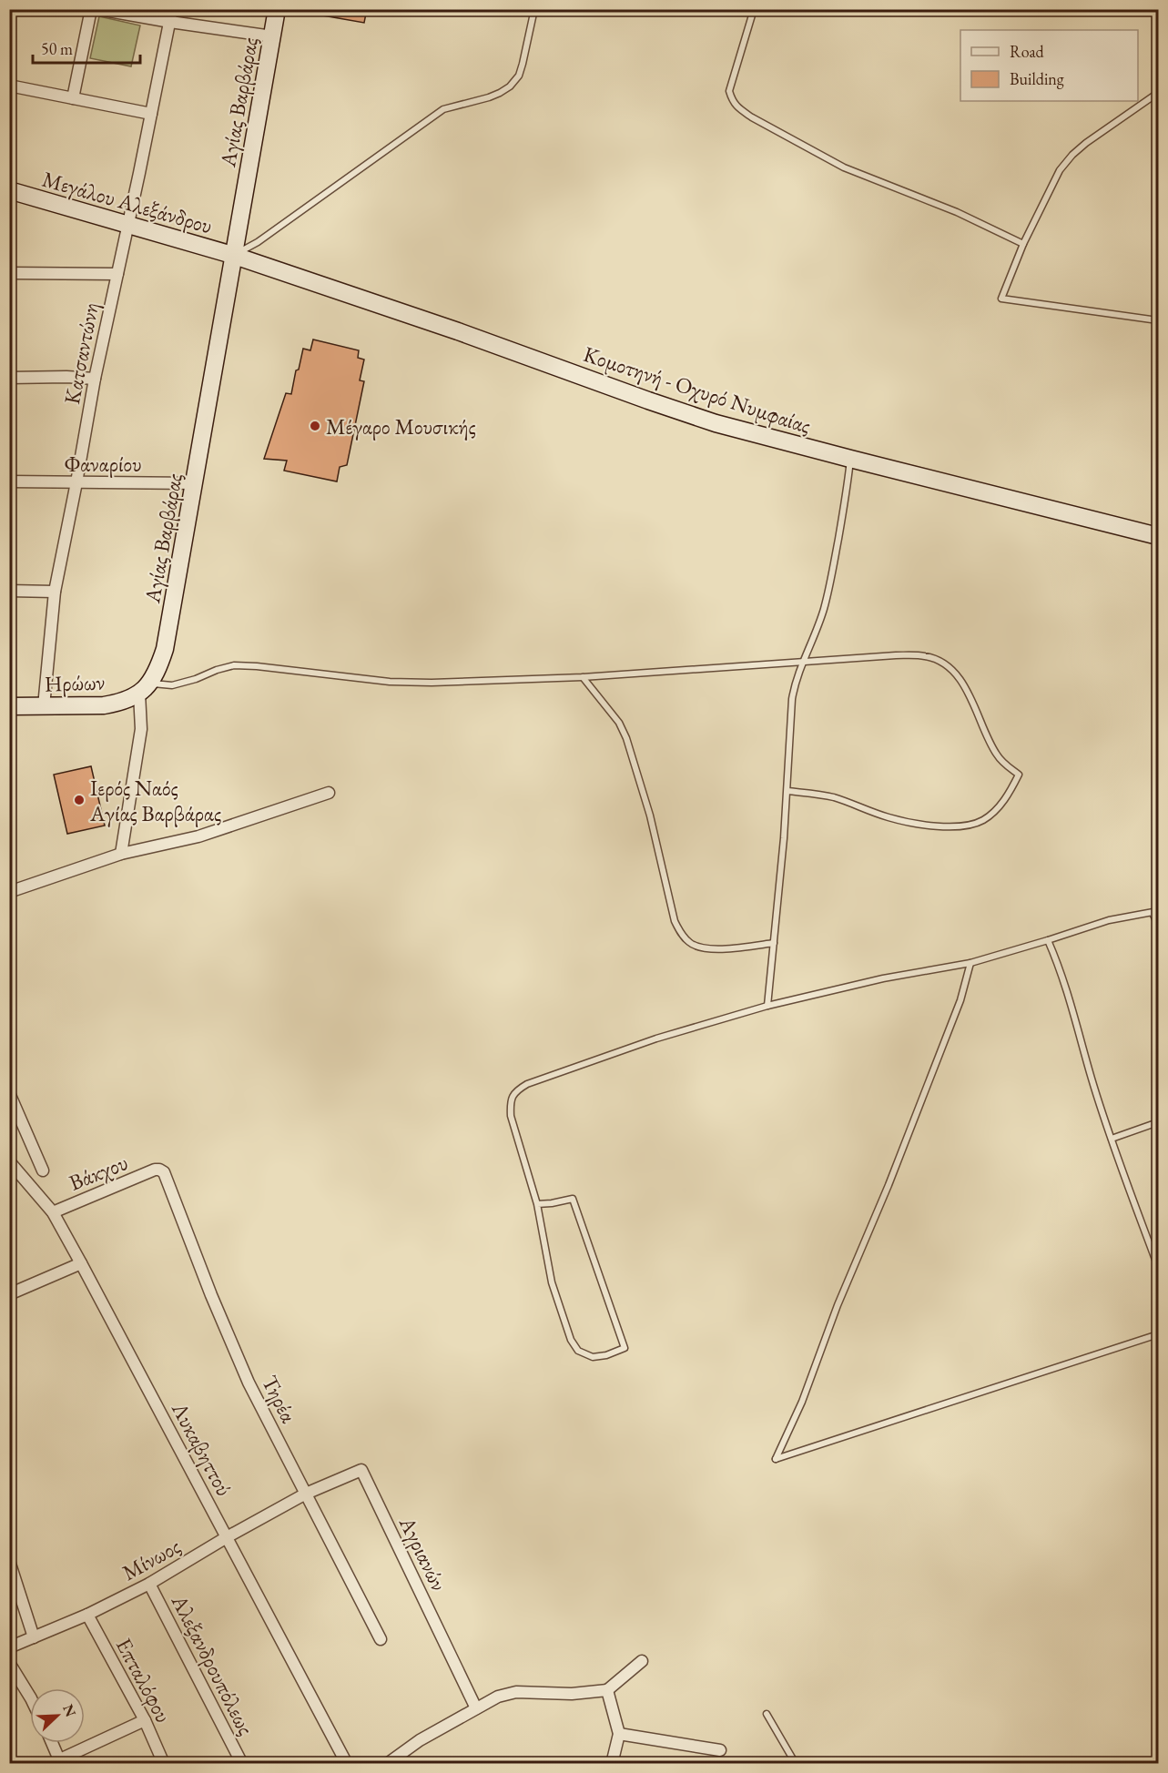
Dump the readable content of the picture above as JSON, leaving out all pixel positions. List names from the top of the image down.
{
  "streets": {
    "main road": [
      "Αγίας Βαρβάρας",
      "Μεγάλου Αλεξάνδρου",
      "Κομοτηνή - Οχυρό Νυμφαίας",
      "Ηρώων"
    ],
    "street": [
      "Κατσαντώνη",
      "Φαναρίου",
      "Βάκχου",
      "Τηρέα",
      "Λυκαβηττού",
      "Αγριανών",
      "Μίνωος",
      "Αλεξανδρουπόλεως",
      "Επταλόφου"
    ]
  },
  "crossings": [
    ["Αγίας Βαρβάρας", "Μεγάλου Αλεξάνδρου"],
    ["Αγίας Βαρβάρας", "Κομοτηνή - Οχυρό Νυμφαίας"],
    ["Αγίας Βαρβάρας", "Φαναρίου"],
    ["Αγίας Βαρβάρας", "Ηρώων"],
    ["Μεγάλου Αλεξάνδρου", "Κατσαντώνη"],
    ["Μεγάλου Αλεξάνδρου", "Κομοτηνή - Οχυρό Νυμφαίας"],
    ["Κατσαντώνη", "Φαναρίου"],
    ["Κατσαντώνη", "Ηρώων"],
    ["Βάκχου", "Τηρέα"],
    ["Βάκχου", "Λυκαβηττού"],
    ["Τηρέα", "Αγριανών"],
    ["Τηρέα", "Μίνωος"],
    ["Λυκαβηττού", "Μίνωος"],
    ["Αγριανών", "Μίνωος"],
    ["Μίνωος", "Αλεξανδρουπόλεως"],
    ["Μίνωος", "Επταλόφου"]
  ],
  "places": ["Μέγαρο Μουσικής", "Ιερός Ναός Αγίας Βαρβάρας"],
  "legend": ["Road", "Building"],
  "scale_bar": "50 m",
  "north": "top right"
}
